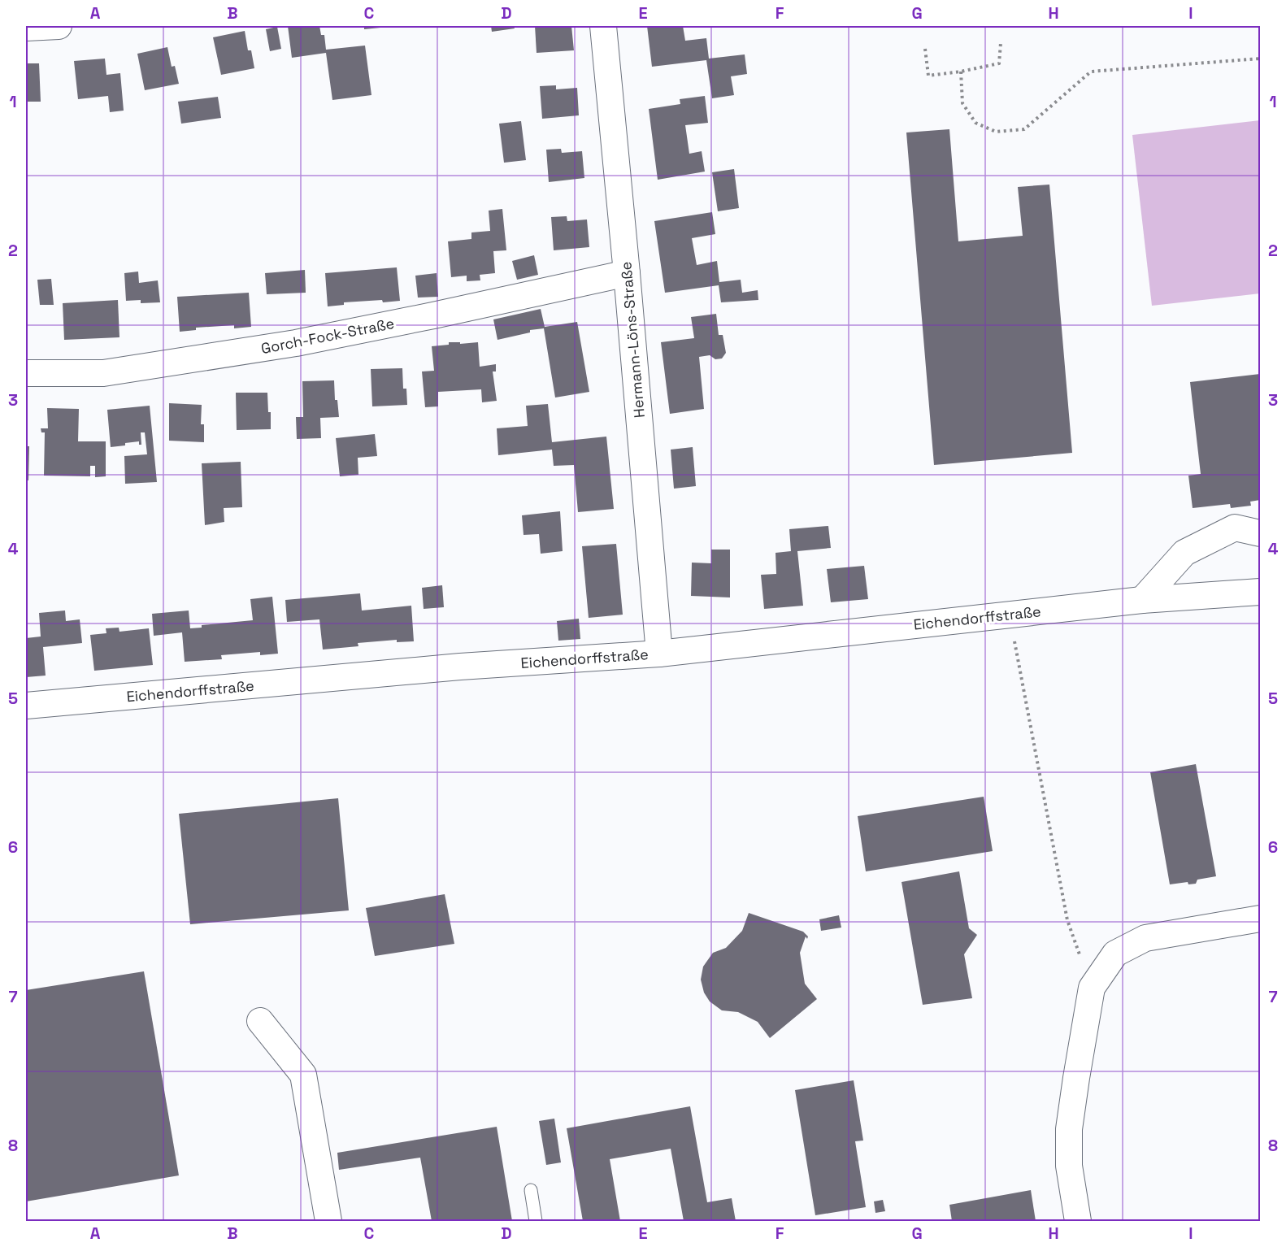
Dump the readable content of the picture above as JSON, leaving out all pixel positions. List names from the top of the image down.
{
  "streets": {
    "street": ["Gorch-Fock-Straße", "Hermann-Löns-Straße", "Eichendorffstraße"]
  },
  "crossings": [
    ["Gorch-Fock-Straße", "Hermann-Löns-Straße"],
    ["Hermann-Löns-Straße", "Eichendorffstraße"]
  ],
  "grid": {
    "columns": [
      "A",
      "B",
      "C",
      "D",
      "E",
      "F",
      "G",
      "H",
      "I"
    ],
    "rows": [
      "1",
      "2",
      "3",
      "4",
      "5",
      "6",
      "7",
      "8"
    ]
  }
}
